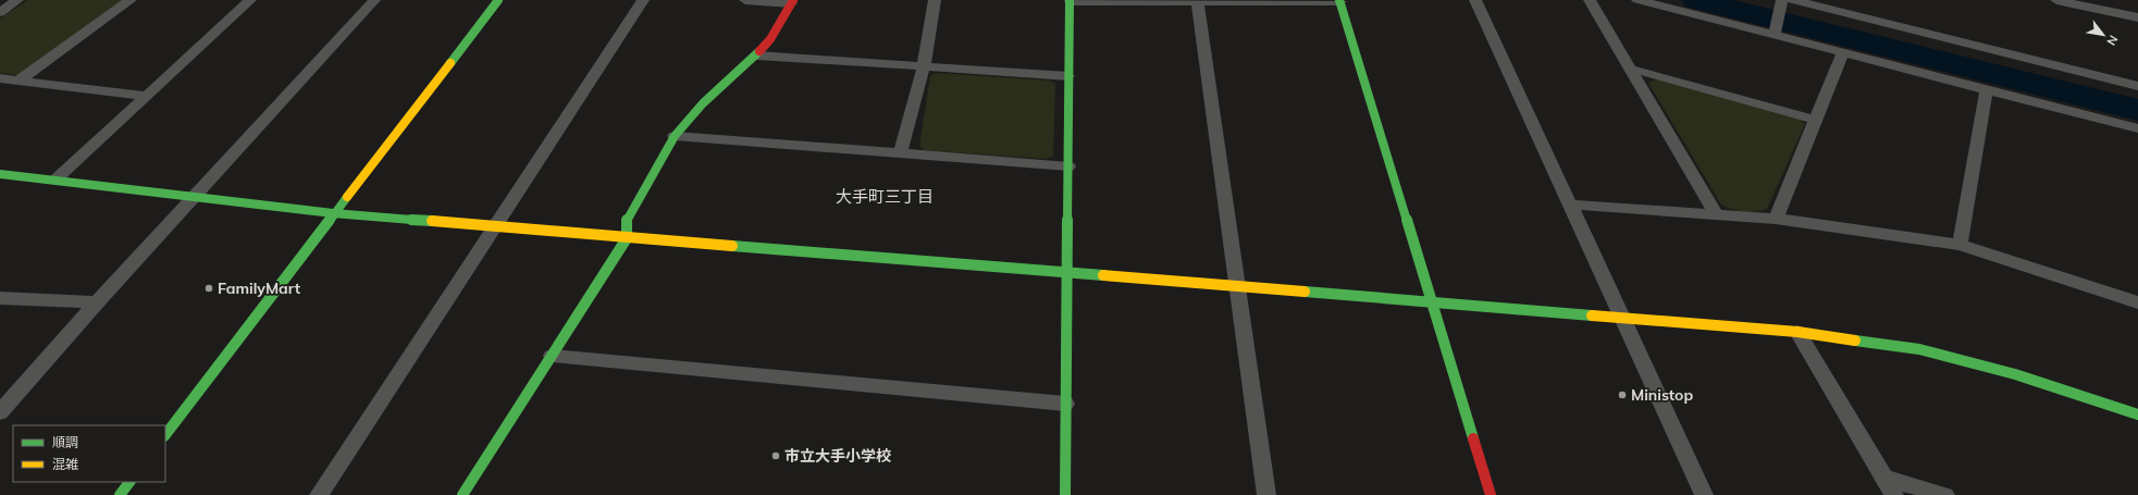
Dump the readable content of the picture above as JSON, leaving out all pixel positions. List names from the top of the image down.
{
  "districts": ["大手町三丁目"],
  "places": ["FamilyMart", "Ministop", "市立大手小学校"],
  "legend": ["順調", "混雑"],
  "north": "bottom right"
}
